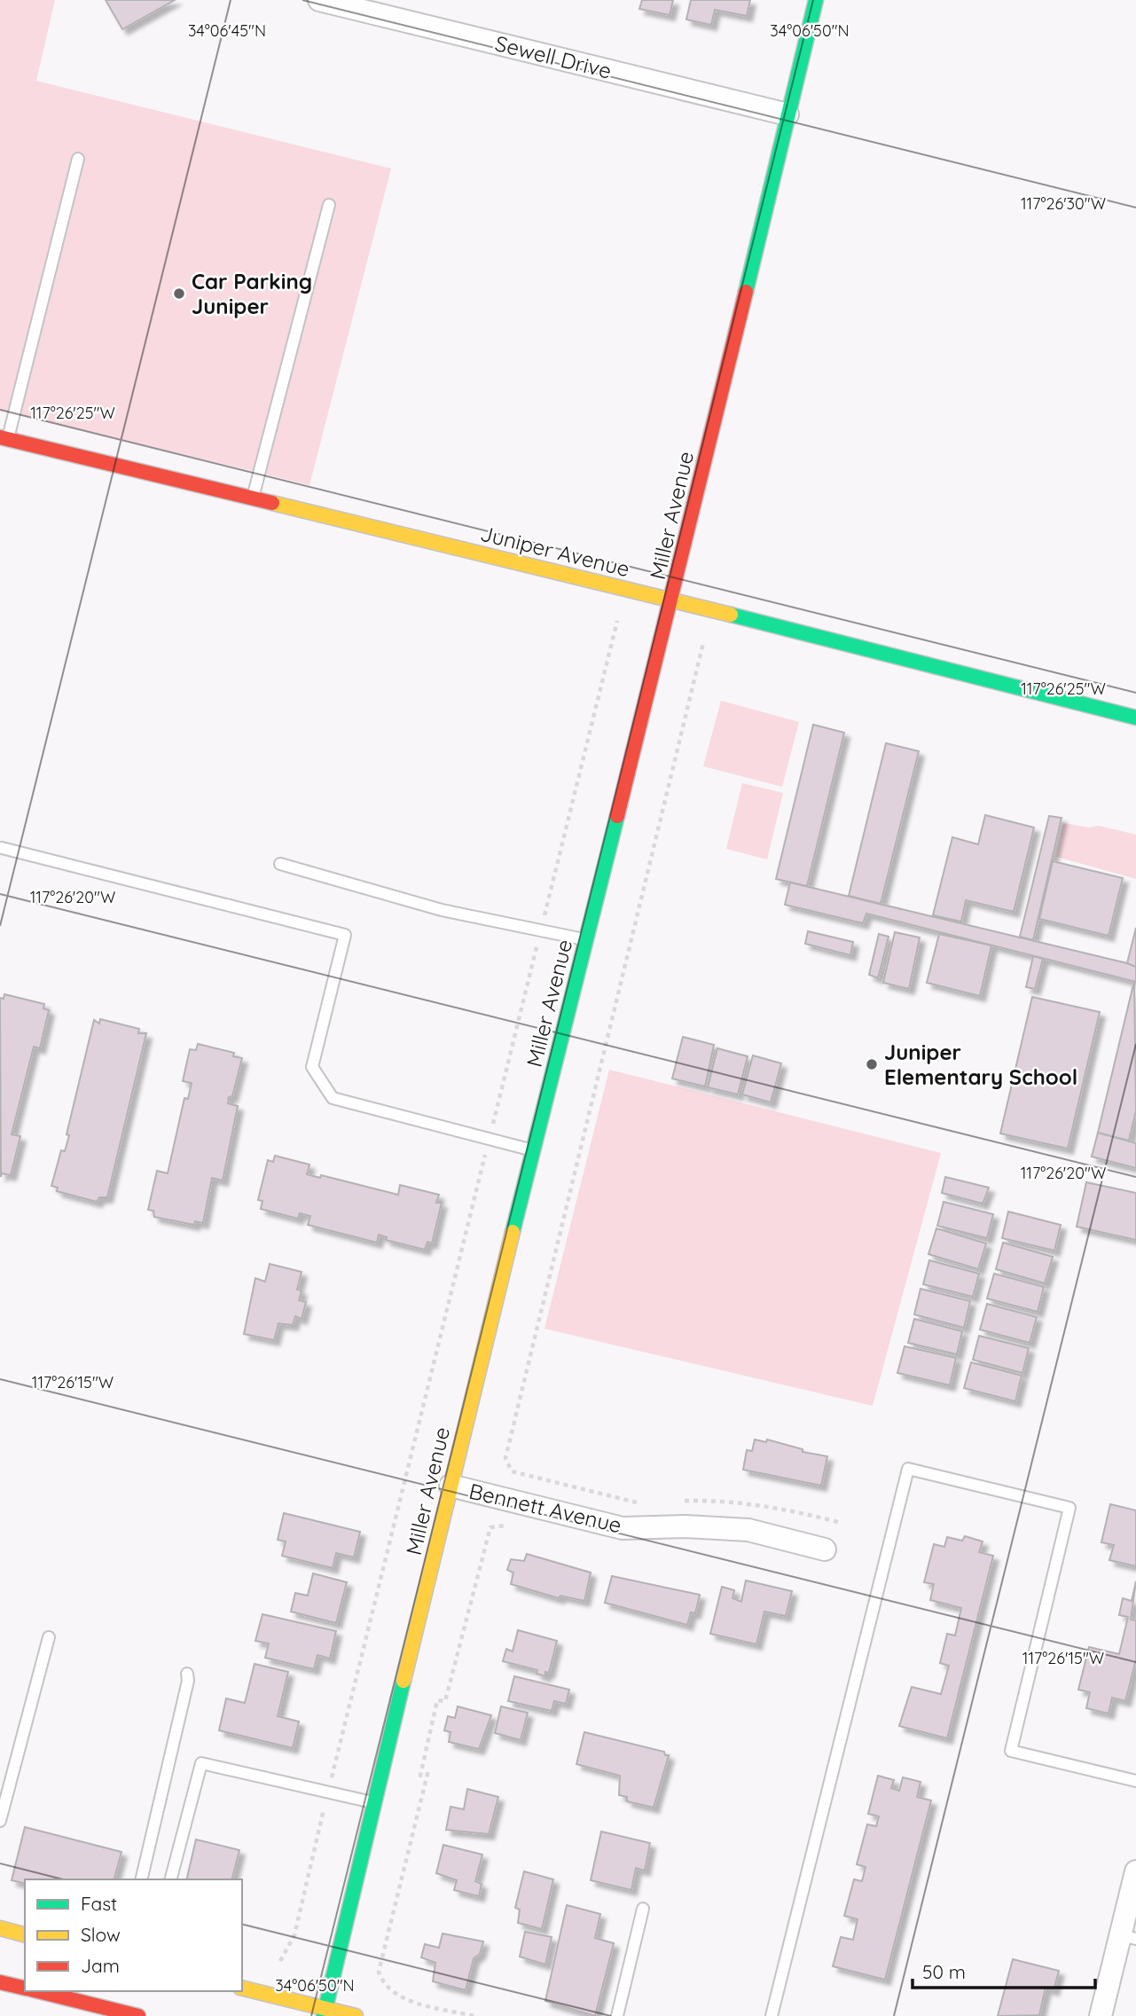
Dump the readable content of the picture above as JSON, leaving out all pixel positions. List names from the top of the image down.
{
  "streets": {
    "street": [
      "Sewell Drive",
      "Miller Avenue",
      "Juniper Avenue",
      "Bennett Avenue"
    ]
  },
  "crossings": [
    ["Sewell Drive", "Miller Avenue"],
    ["Miller Avenue", "Juniper Avenue"],
    ["Miller Avenue", "Bennett Avenue"]
  ],
  "places": ["Car Parking Juniper", "Juniper Elementary School"],
  "legend": ["Fast", "Slow", "Jam"],
  "scale_bar": "50 m",
  "coordinates": [
    "34°06'45\"N",
    "34°06'50\"N",
    "117°26'30\"W",
    "117°26'25\"W",
    "117°26'20\"W",
    "117°26'15\"W"
  ]
}
